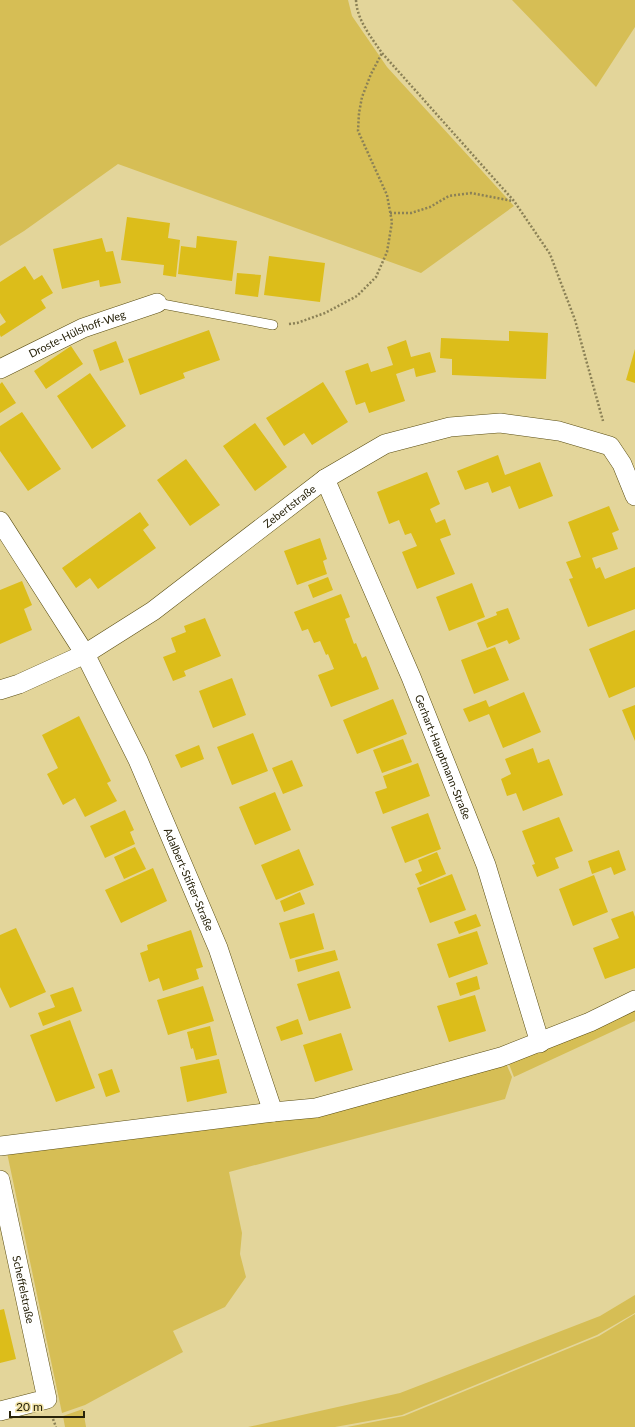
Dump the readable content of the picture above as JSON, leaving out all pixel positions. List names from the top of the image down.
{
  "streets": {
    "street": [
      "Droste-Hülshoff-Weg",
      "Zebertstraße",
      "Gerhart-Hauptmann-Straße",
      "Adalbert-Stifter-Straße",
      "Scheffelstraße"
    ]
  },
  "crossings": [
    ["Zebertstraße", "Gerhart-Hauptmann-Straße"],
    ["Zebertstraße", "Adalbert-Stifter-Straße"]
  ],
  "scale_bar": "20 m"
}
